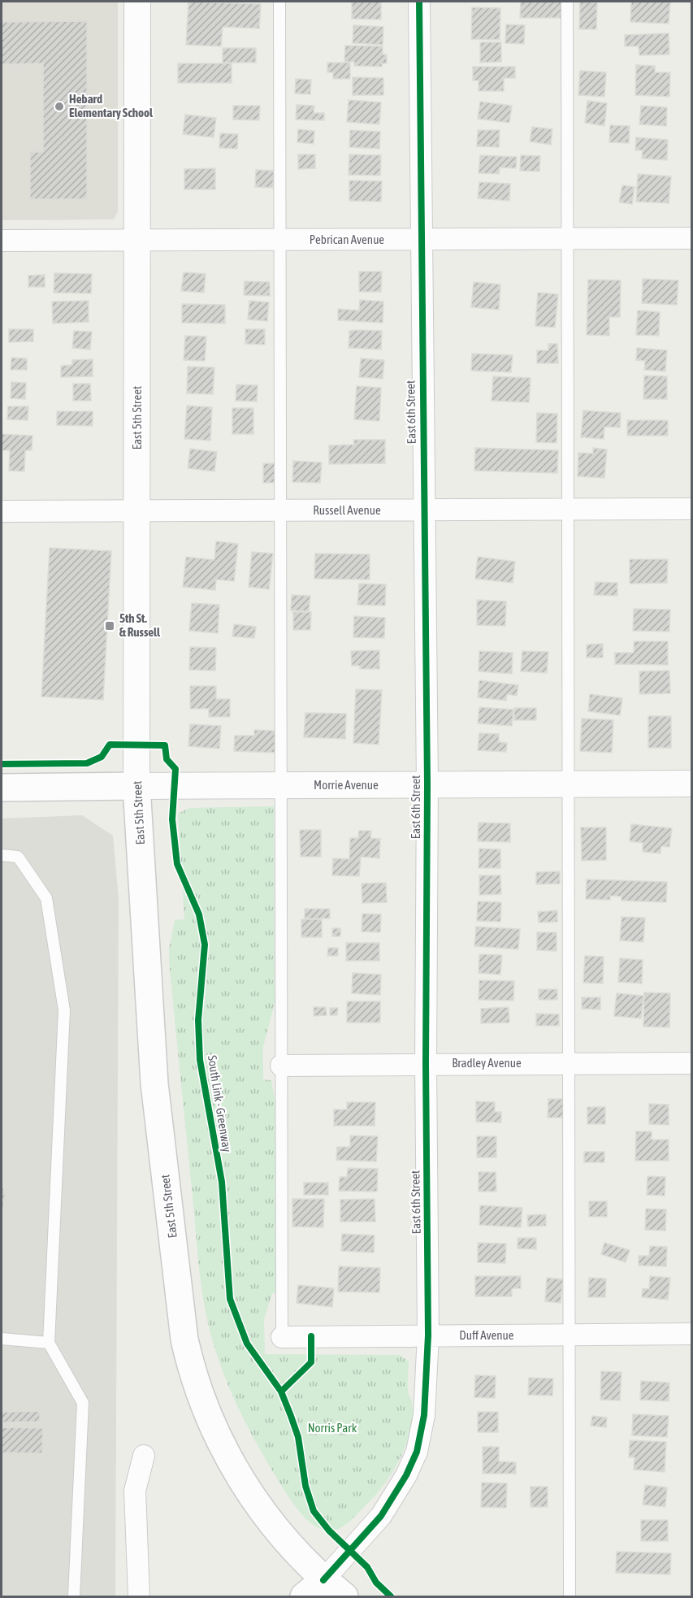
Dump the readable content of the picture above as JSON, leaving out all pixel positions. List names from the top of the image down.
{
  "streets": {
    "main road": ["East 5th Street", "Morrie Avenue"],
    "street": [
      "Pebrican Avenue",
      "East 6th Street",
      "Russell Avenue",
      "Bradley Avenue",
      "Duff Avenue"
    ],
    "cycle path": ["South Link - Greenway"]
  },
  "crossings": [
    ["Pebrican Avenue", "East 6th Street"],
    ["Pebrican Avenue", "East 5th Street"],
    ["East 6th Street", "East 5th Street"],
    ["East 6th Street", "Russell Avenue"],
    ["East 6th Street", "Morrie Avenue"],
    ["East 6th Street", "Bradley Avenue"],
    ["East 6th Street", "Duff Avenue"],
    ["East 5th Street", "Russell Avenue"],
    ["East 5th Street", "Morrie Avenue"]
  ],
  "parks": ["Norris Park"],
  "places": {
    "other": ["Hebard Elementary School"],
    "transit": ["5th St. & Russell"]
  }
}
